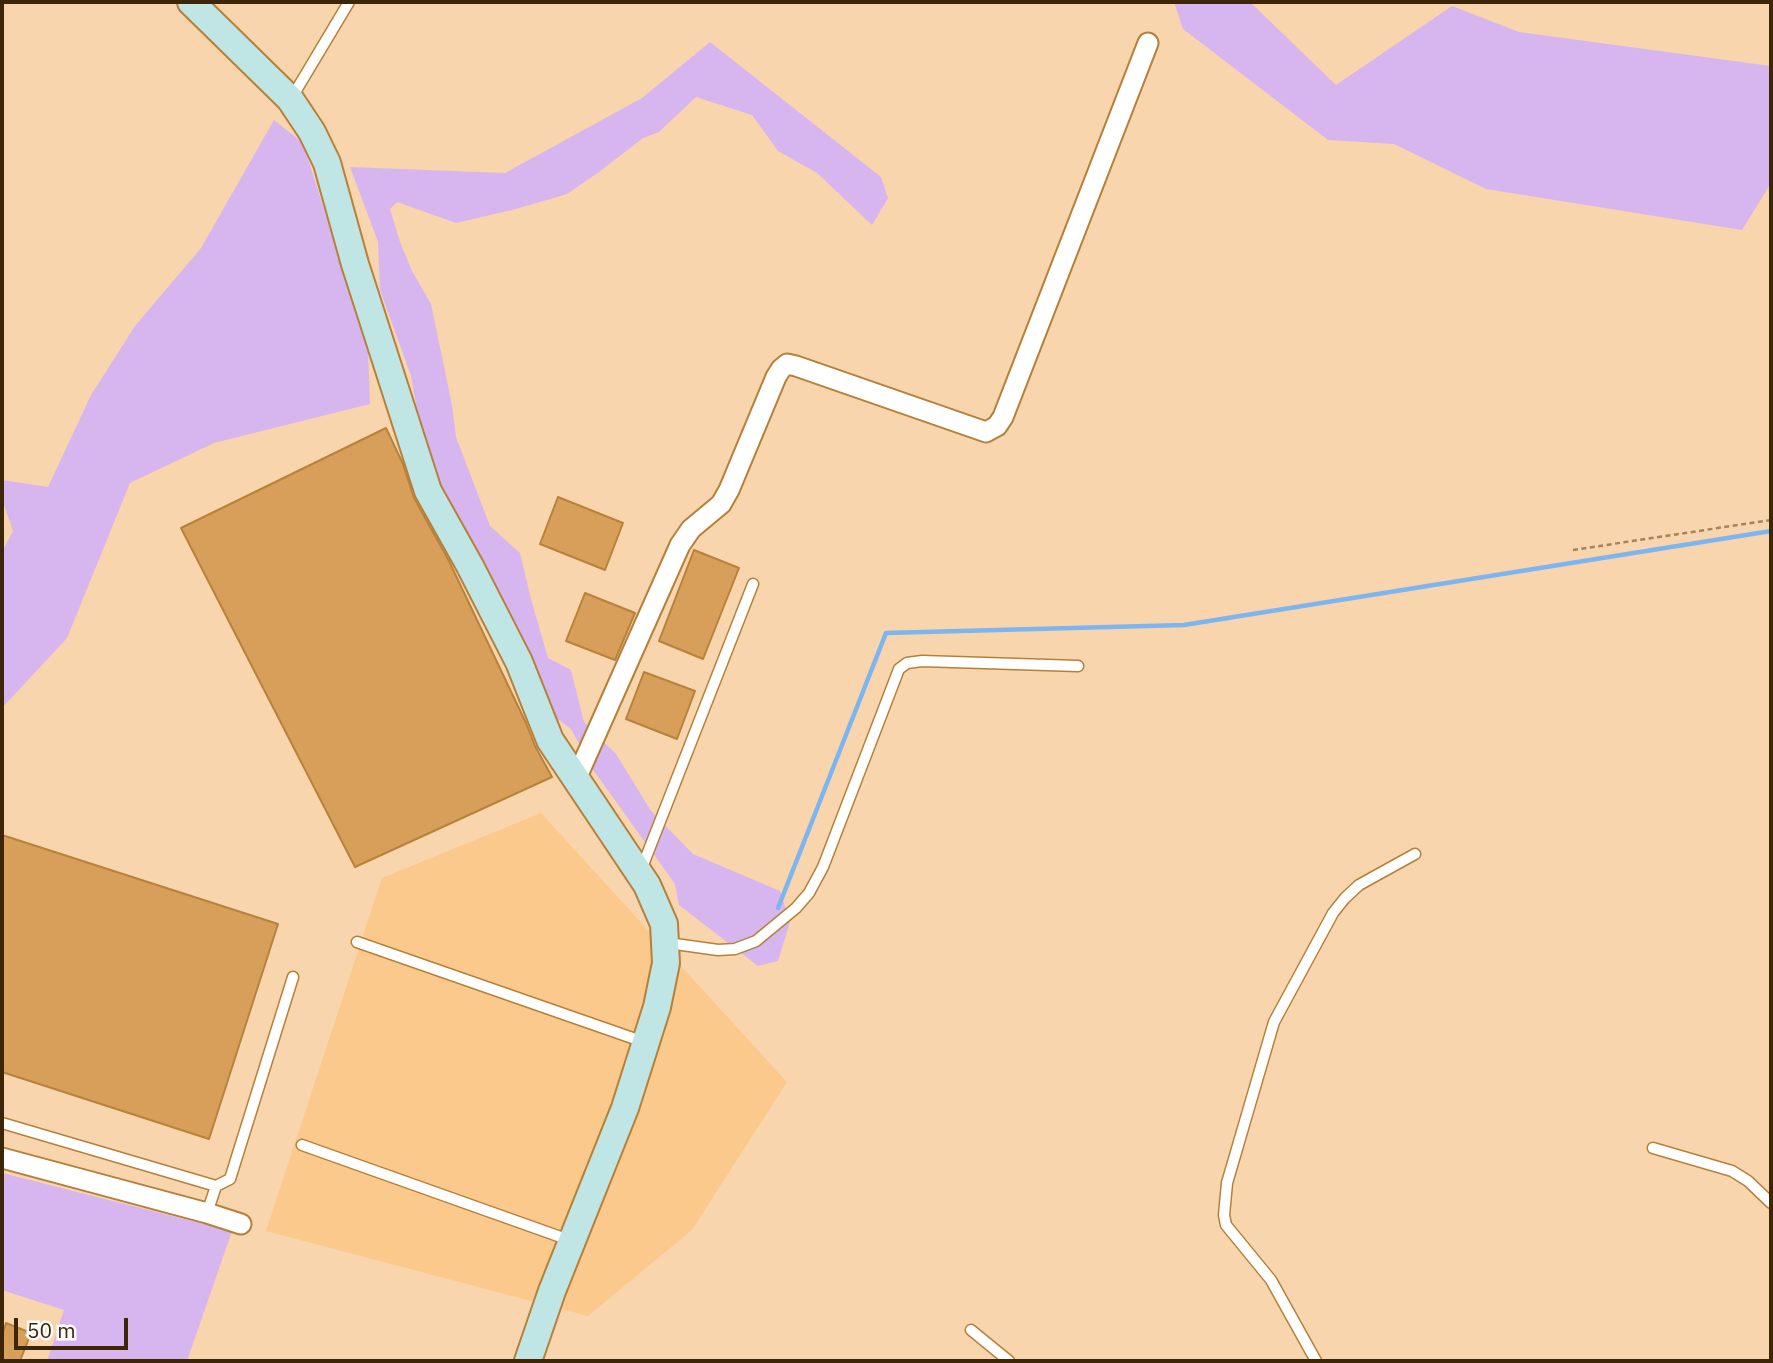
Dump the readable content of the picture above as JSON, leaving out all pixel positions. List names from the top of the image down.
{
  "scale_bar": "50 m"
}
